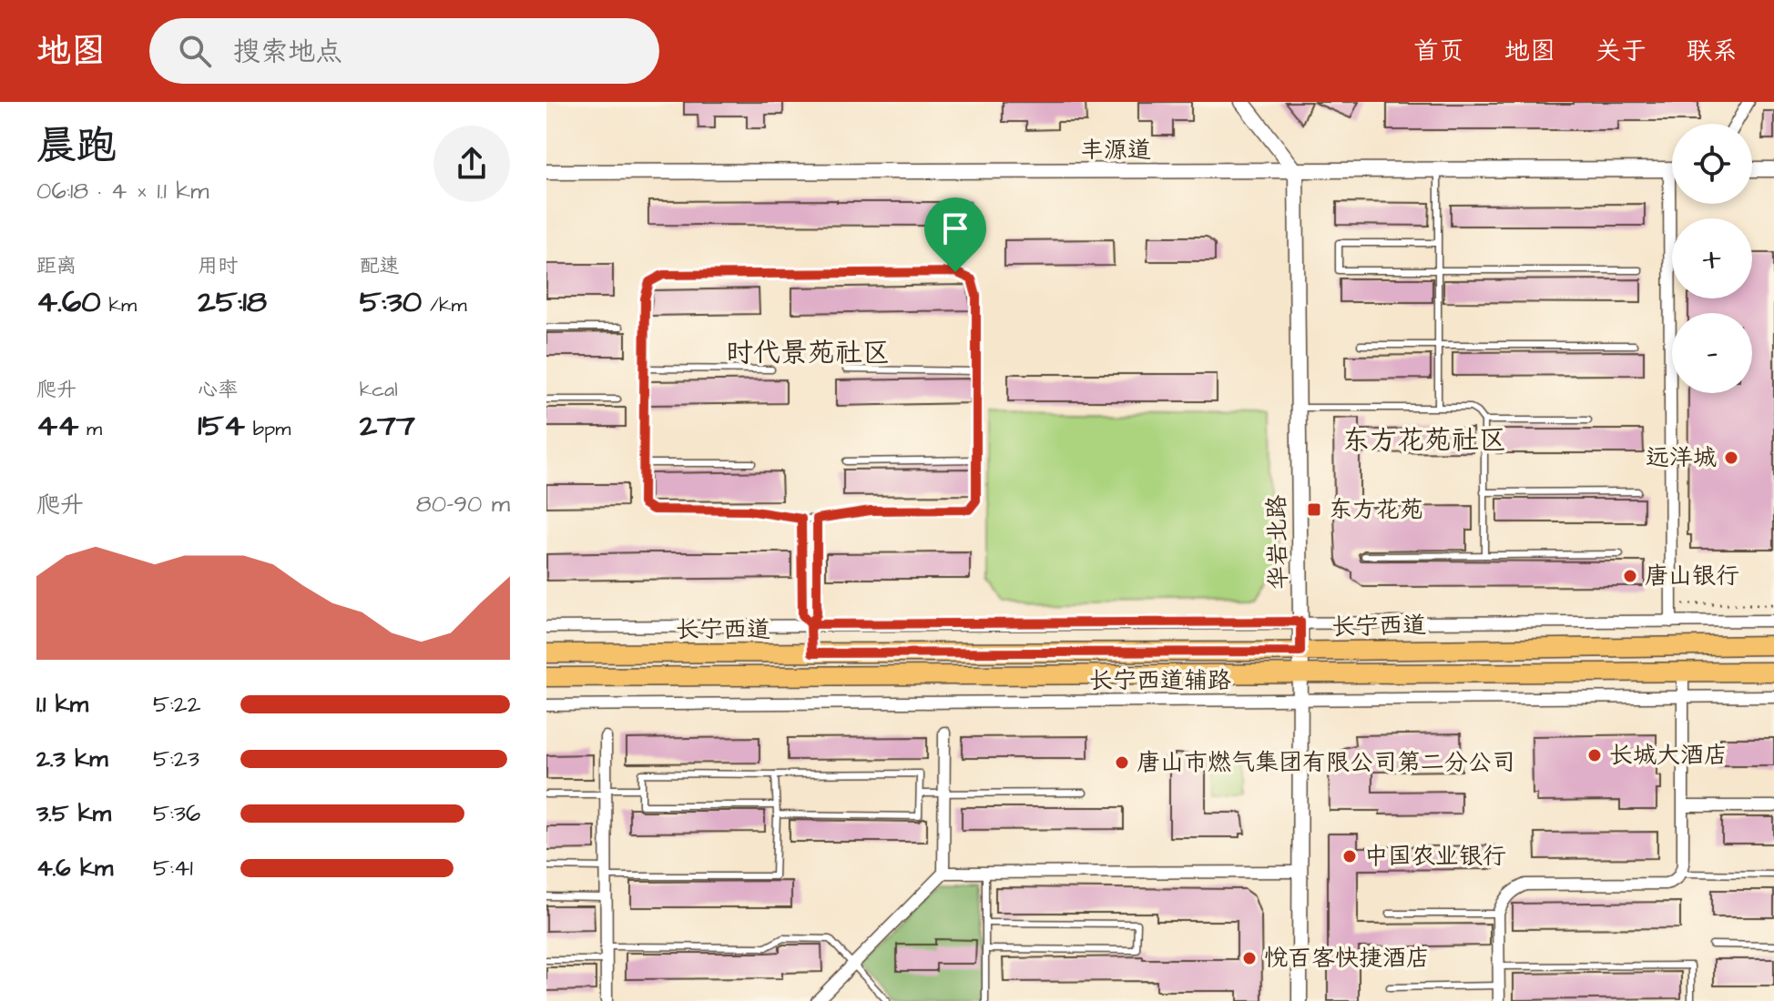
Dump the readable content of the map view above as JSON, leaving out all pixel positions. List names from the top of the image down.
{
  "streets": {
    "main road": ["长宁西道"],
    "street": ["丰源道", "华岩北路", "长宁西道辅路"]
  },
  "crossings": [
    ["丰源道", "华岩北路"],
    ["华岩北路", "长宁西道"],
    ["华岩北路", "长宁西道辅路"]
  ],
  "districts": ["时代景苑社区", "东方花苑社区"],
  "places": {
    "other": [
      "远洋城",
      "唐山银行",
      "长城大酒店",
      "唐山市燃气集团有限公司第二分公司",
      "中国农业银行",
      "悦百客快捷酒店"
    ],
    "transit": ["东方花苑"]
  },
  "page": {
    "header": "地图",
    "search": "搜索地点",
    "nav": [
      "首页",
      "地图",
      "关于",
      "联系"
    ],
    "heading": ["晨跑", "06:18 · 4 × 1.1 km"],
    "map_buttons": ["+", "−"],
    "stats": [
      ["距离", "4.60 km"],
      ["用时", "25:18"],
      ["配速", "5:30 /km"],
      ["爬升", "44 m"],
      ["心率", "154 bpm"],
      ["kcal", "277"]
    ],
    "chart": ["爬升", "80–90 m"],
    "list": [
      {
        "name": "1.1 km",
        "note": "5:22"
      },
      {
        "name": "2.3 km",
        "note": "5:23"
      },
      {
        "name": "3.5 km",
        "note": "5:36"
      },
      {
        "name": "4.6 km",
        "note": "5:41"
      }
    ]
  }
}
